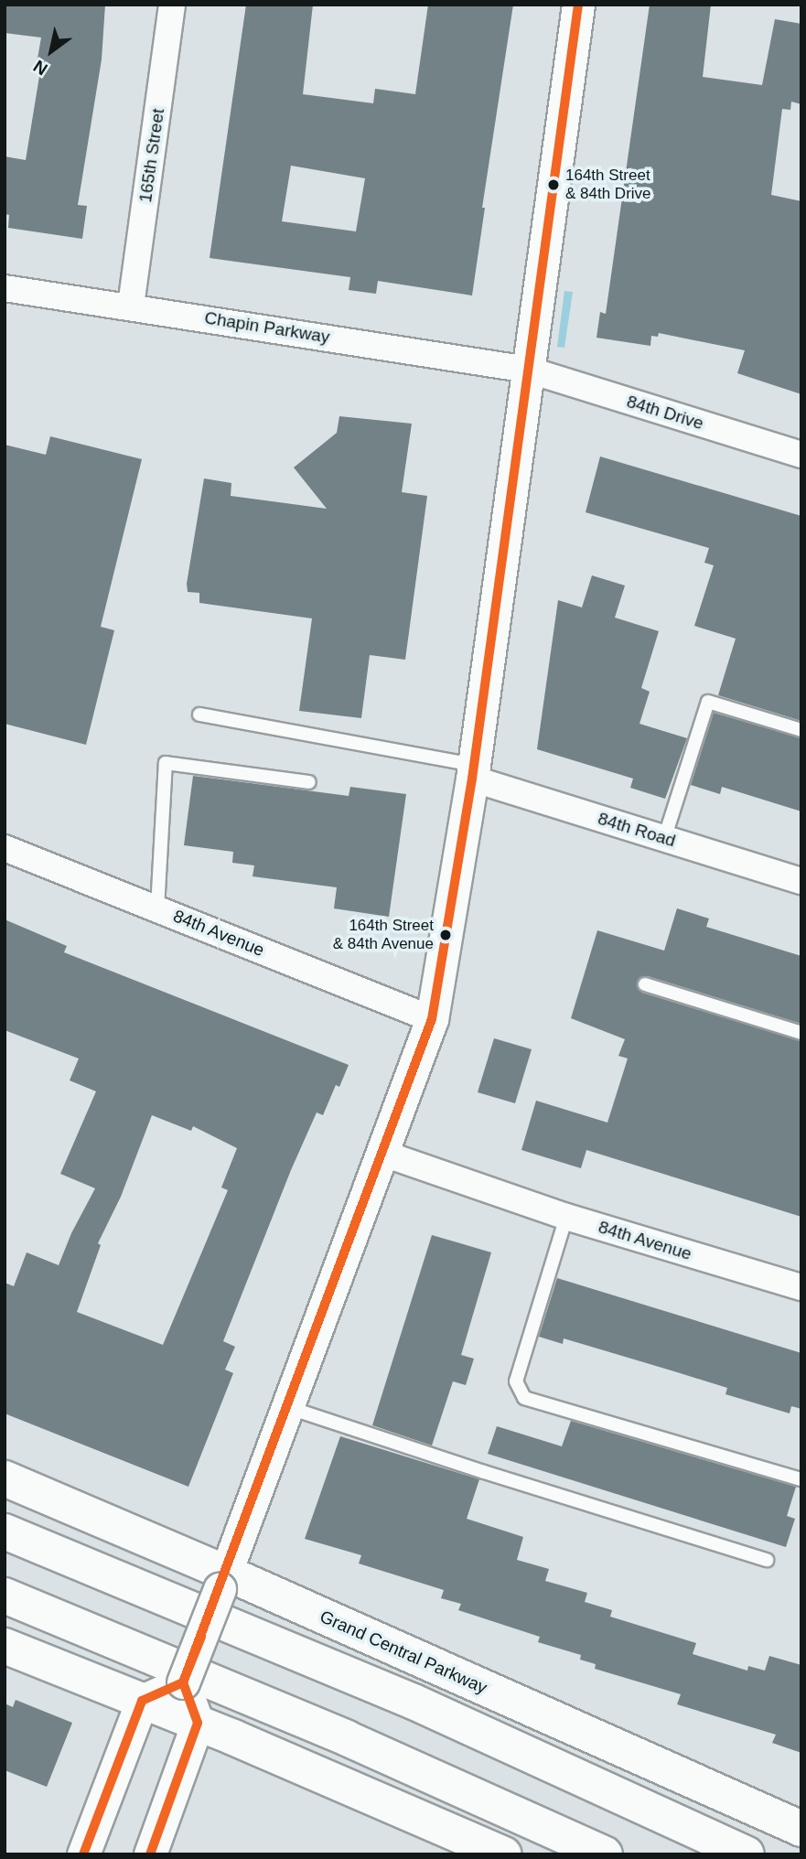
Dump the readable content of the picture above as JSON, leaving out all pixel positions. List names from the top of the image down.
{
  "streets": {
    "main road": ["Grand Central Parkway"],
    "street": [
      "165th Street",
      "Chapin Parkway",
      "84th Drive",
      "84th Road",
      "84th Avenue"
    ]
  },
  "crossings": [
    ["165th Street", "Chapin Parkway"],
    ["Chapin Parkway", "84th Drive"]
  ],
  "places": ["164th Street & 84th Drive", "164th Street & 84th Avenue"],
  "north": "bottom left"
}
